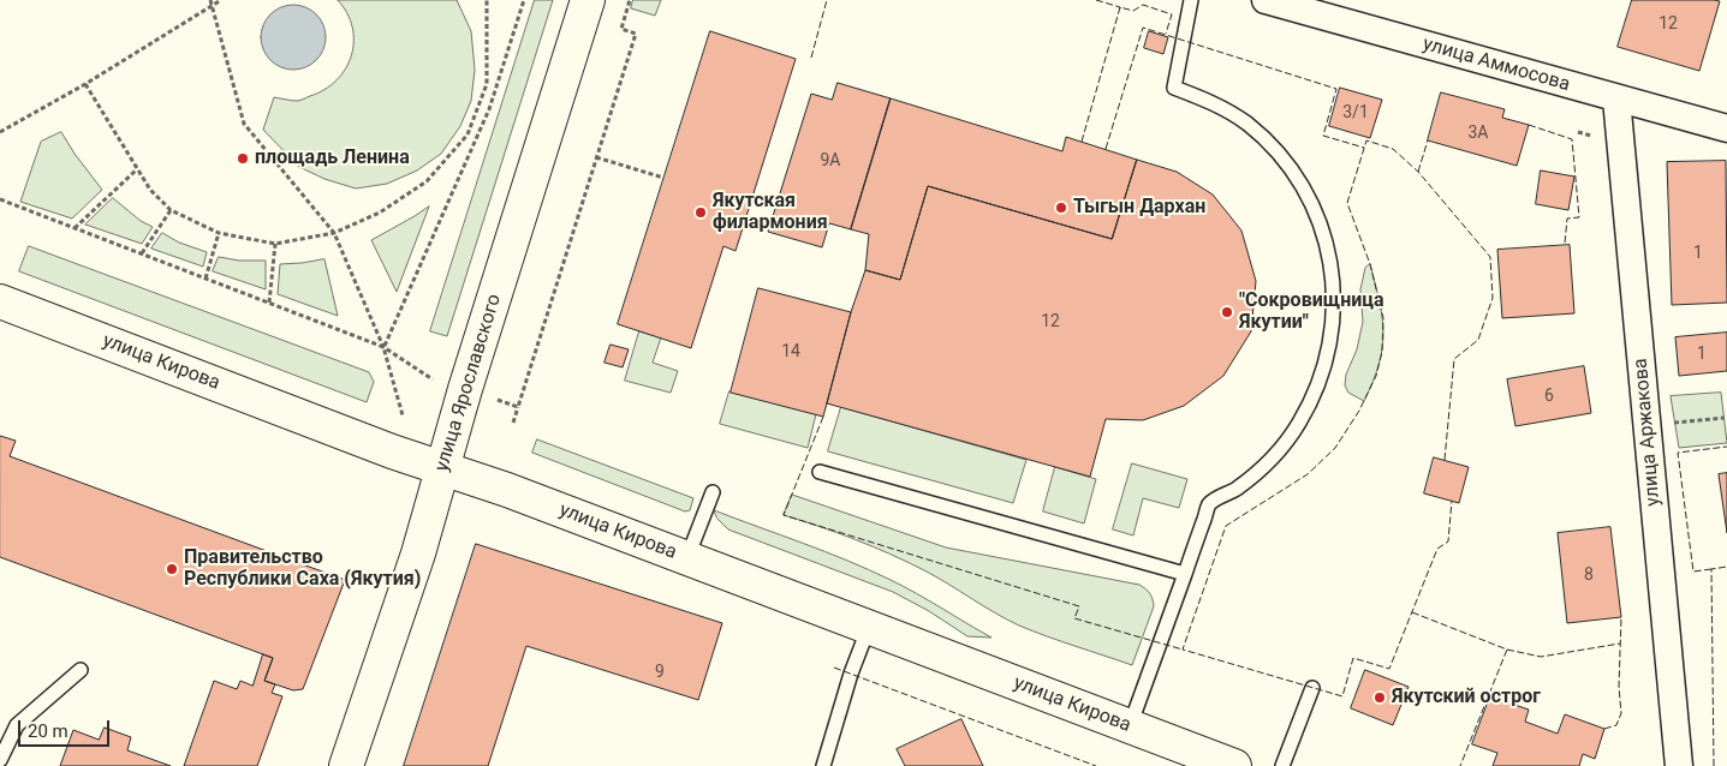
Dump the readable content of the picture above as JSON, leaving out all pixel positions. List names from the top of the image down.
{
  "streets": {
    "street": [
      "улица Аммосова",
      "улица Кирова",
      "улица Ярославского",
      "улица Аржакова"
    ]
  },
  "crossings": [
    ["улица Аммосова", "улица Аржакова"],
    ["улица Кирова", "улица Ярославского"]
  ],
  "places": [
    "площадь Ленина",
    "Тыгын Дархан",
    "Якутская филармония",
    "\"Сокровищница Якутии\"",
    "Правительство Республики Саха (Якутия)",
    "Якутский острог"
  ],
  "house_numbers": [
    "12",
    "3/1",
    "3А",
    "9А",
    "1",
    "12",
    "14",
    "1",
    "6",
    "8",
    "9"
  ],
  "scale_bar": "20 m"
}
